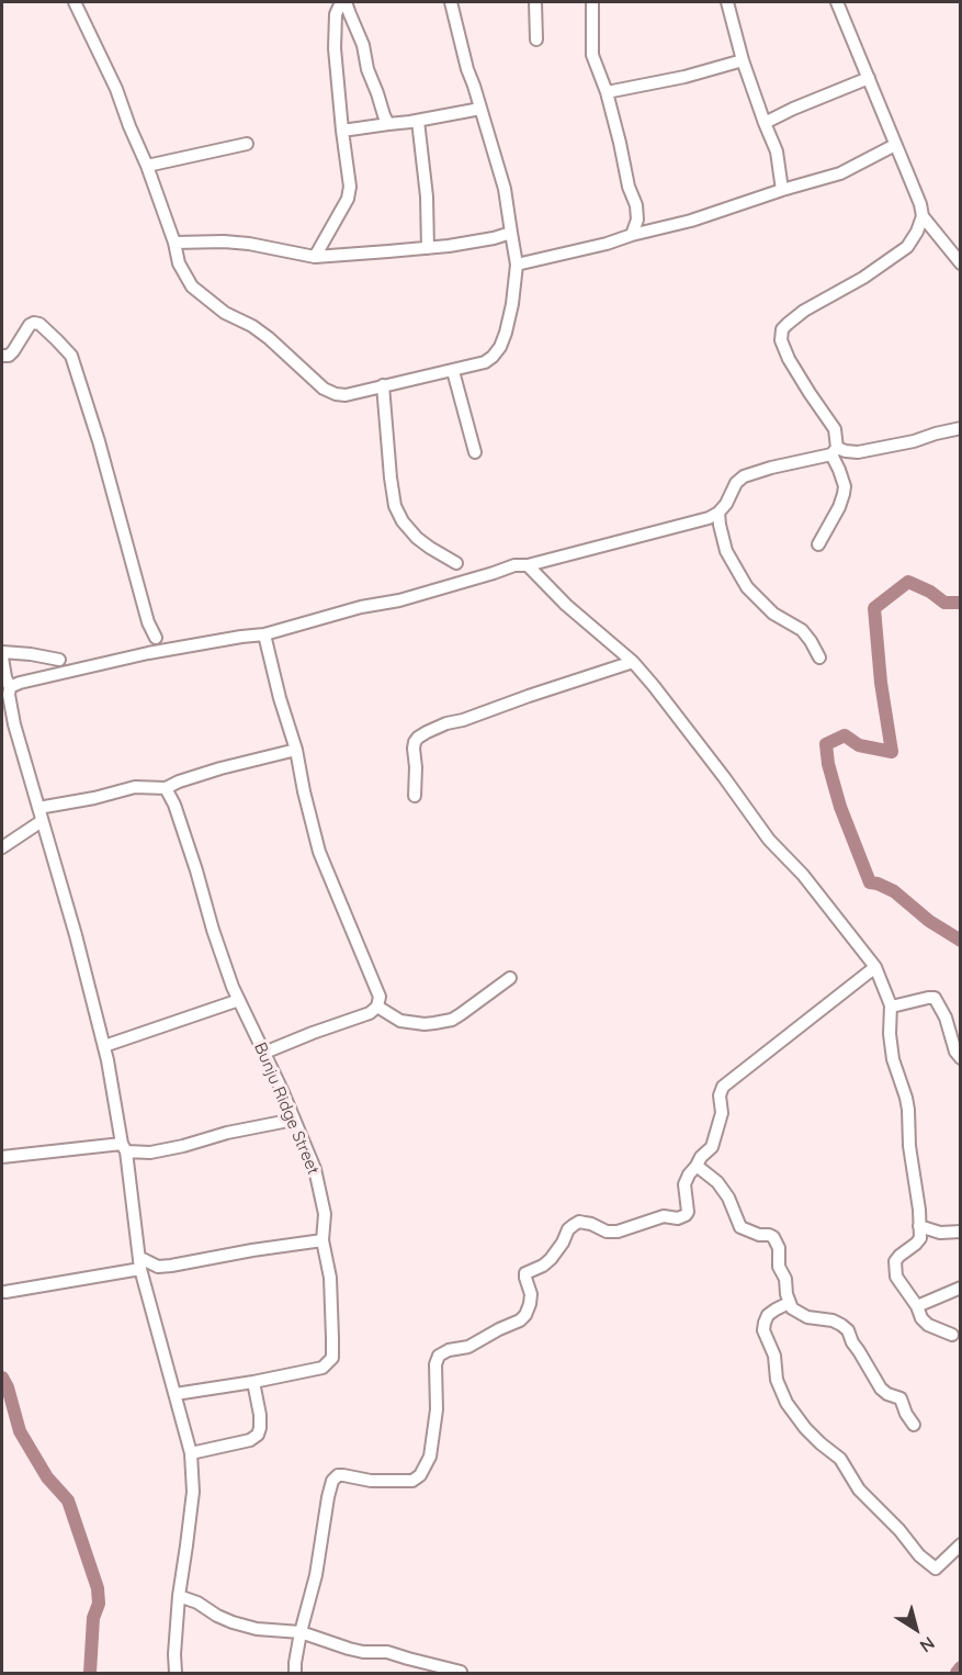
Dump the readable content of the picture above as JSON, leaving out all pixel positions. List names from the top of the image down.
{
  "streets": {
    "street": ["Bunju Ridge Street"]
  },
  "north": "bottom right"
}
